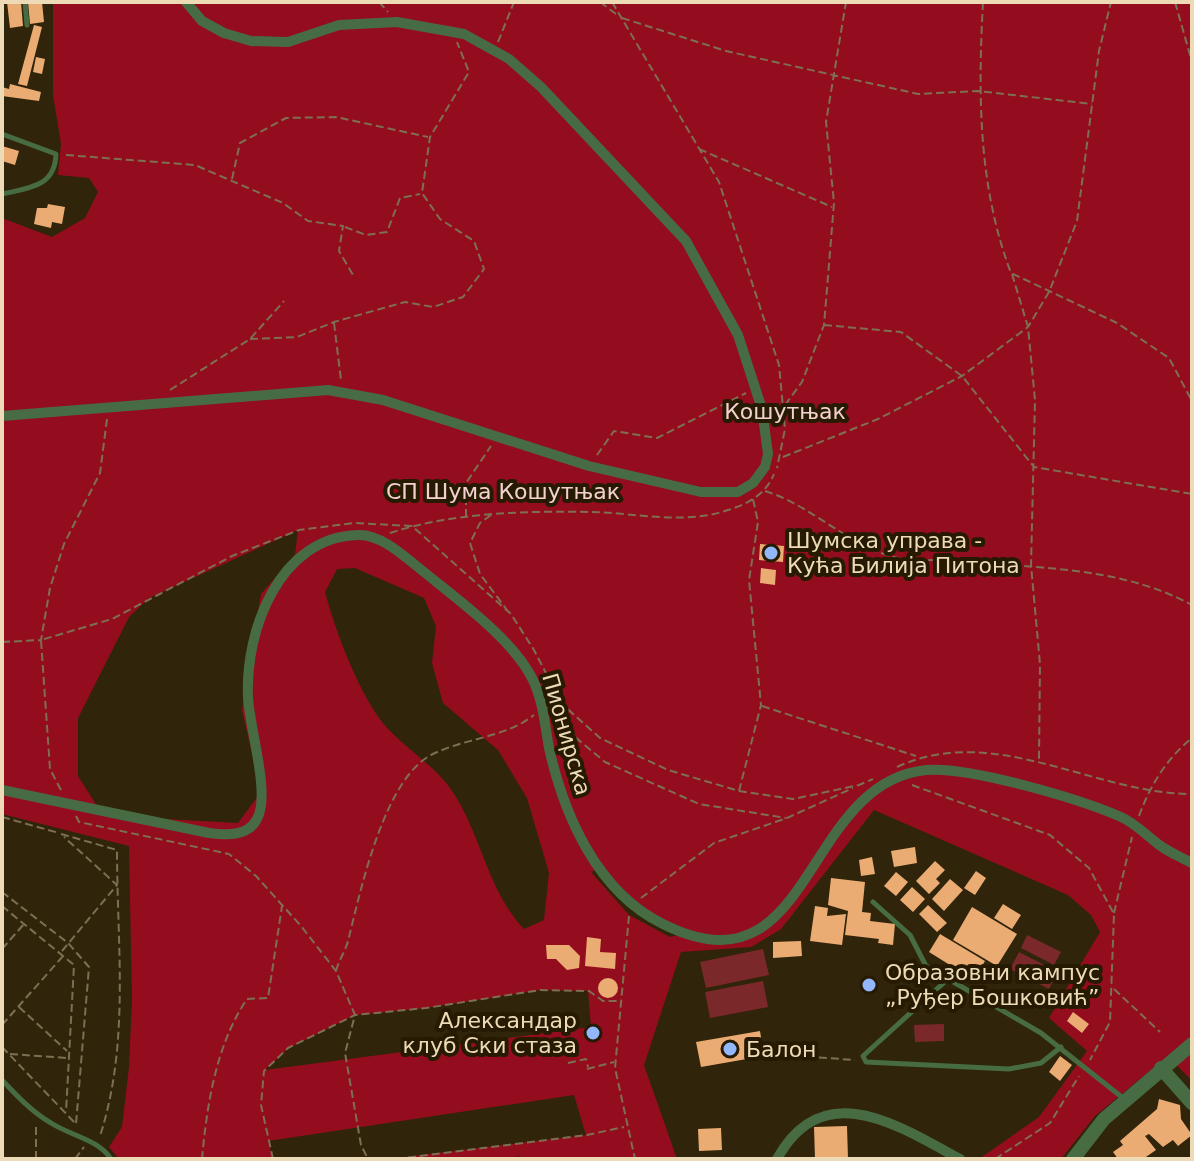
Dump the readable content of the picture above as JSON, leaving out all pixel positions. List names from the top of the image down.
{
  "streets": {
    "street": ["Пионирска"]
  },
  "parks": ["Кошутњак", "СП Шума Кошутњак"],
  "places": [
    "Шумска управа - Кућа Билија Питона",
    "Образовни кампус „Руђер Бошковић”",
    "Александар клуб Ски стаза",
    "Балон"
  ]
}
